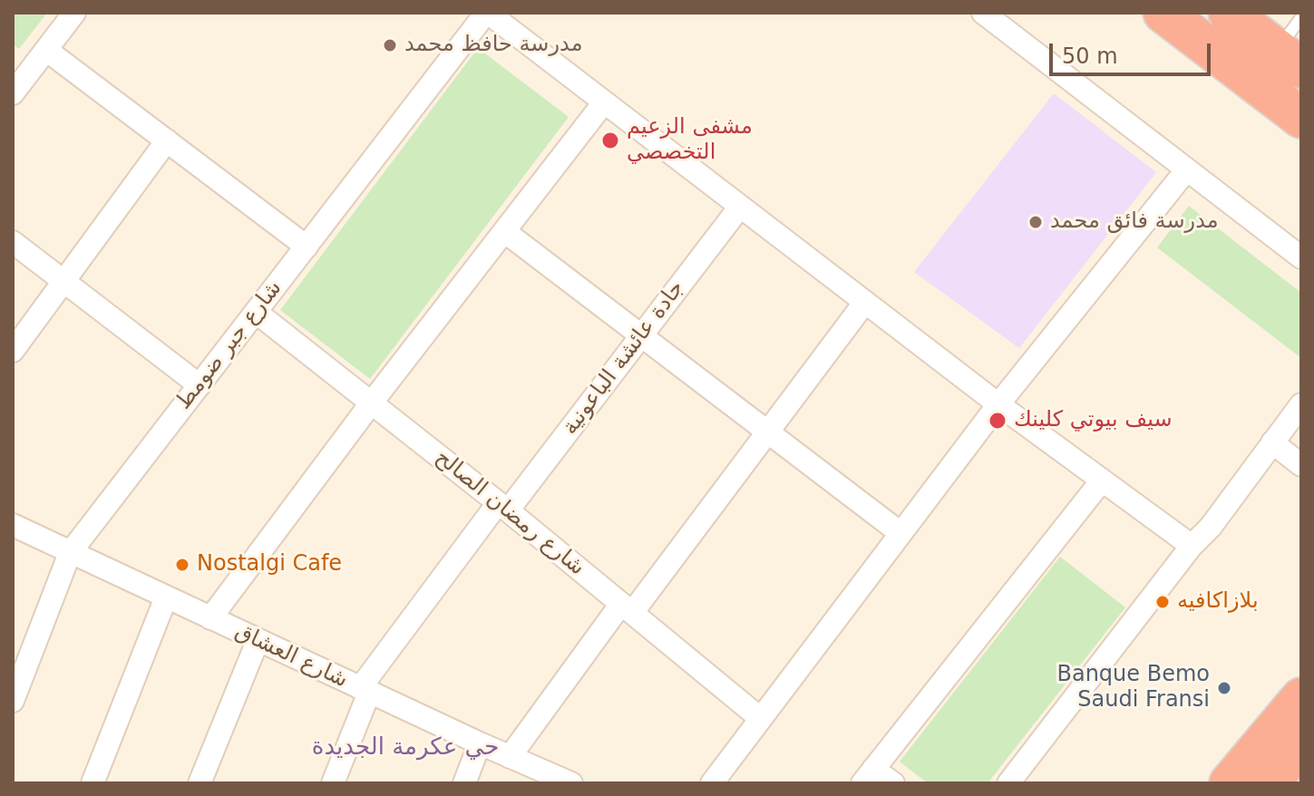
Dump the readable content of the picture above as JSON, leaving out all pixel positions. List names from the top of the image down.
{
  "streets": {
    "street": [
      "شارع جبر ضومط",
      "جادة عائشة الباعونية",
      "شارع رمضان الصالح",
      "شارع العشاق"
    ]
  },
  "crossings": [
    ["شارع جبر ضومط", "شارع رمضان الصالح"],
    ["شارع جبر ضومط", "شارع العشاق"],
    ["جادة عائشة الباعونية", "شارع رمضان الصالح"],
    ["جادة عائشة الباعونية", "شارع العشاق"]
  ],
  "districts": ["حي عكرمة الجديدة"],
  "places": [
    "مدرسة حافظ محمد",
    "مشفى الزعيم التخصصي",
    "مدرسة فائق محمد",
    "سيف بيوتي كلينك",
    "Nostalgi Cafe",
    "بلازاكافيه",
    "Banque Bemo Saudi Fransi"
  ],
  "scale_bar": "50 m"
}
